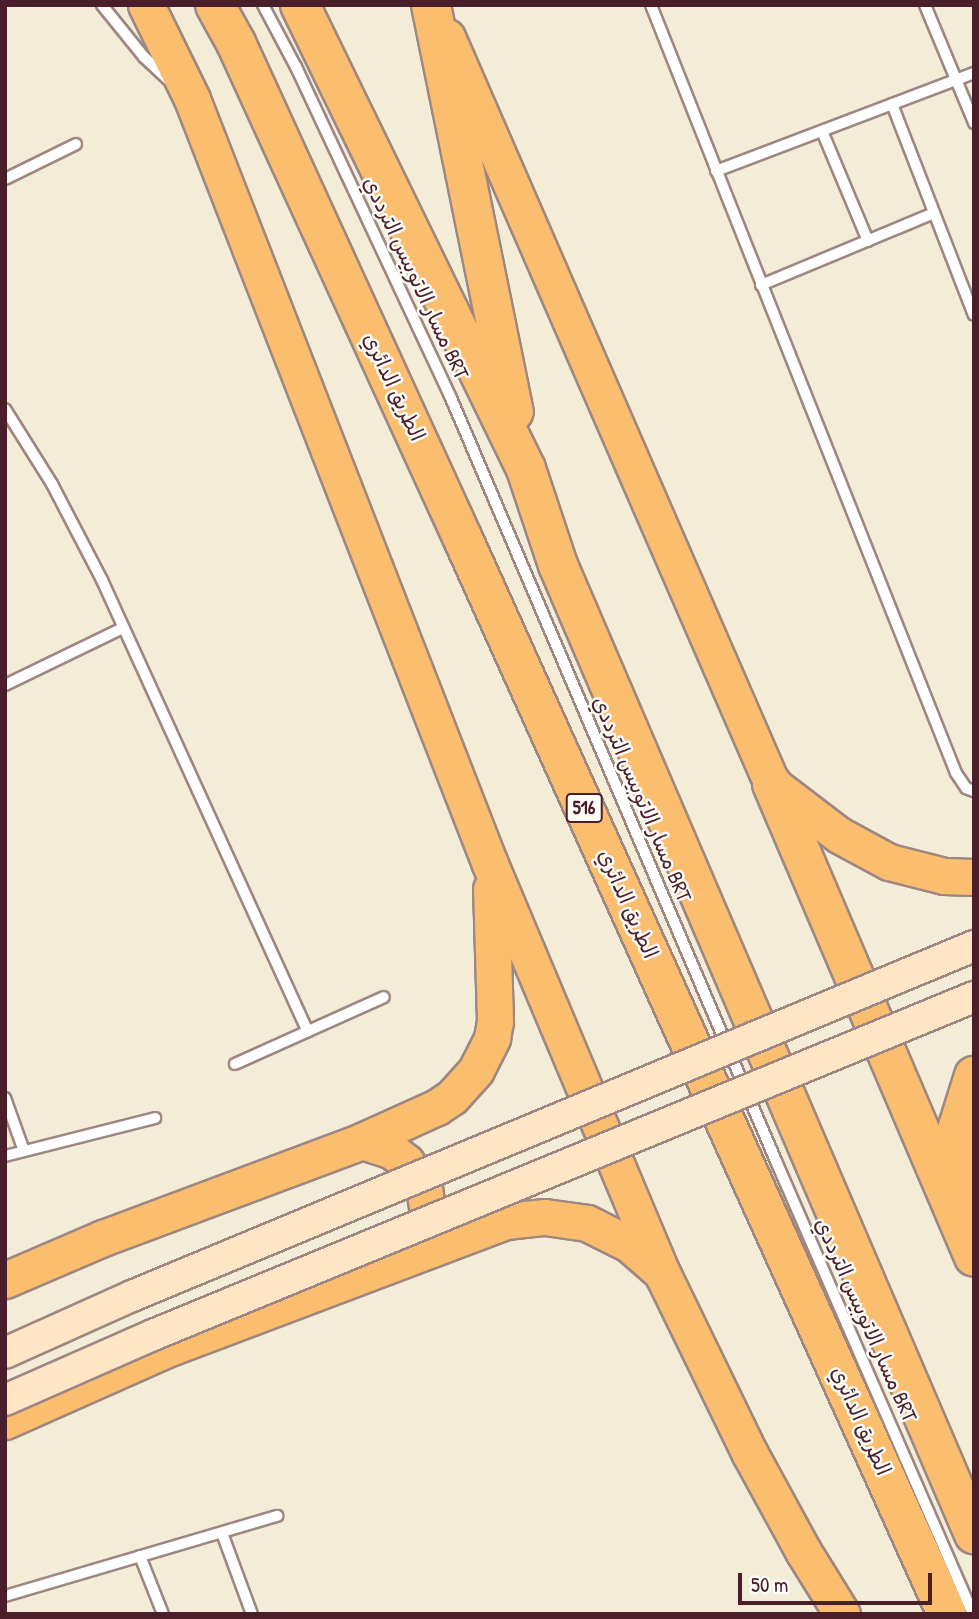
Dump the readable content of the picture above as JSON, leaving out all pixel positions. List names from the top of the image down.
{
  "streets": {
    "highway": ["الطريق الدائري", "516"],
    "lane": ["مسار الاتوبيس الترددي BRT"]
  },
  "scale_bar": "50 m"
}
